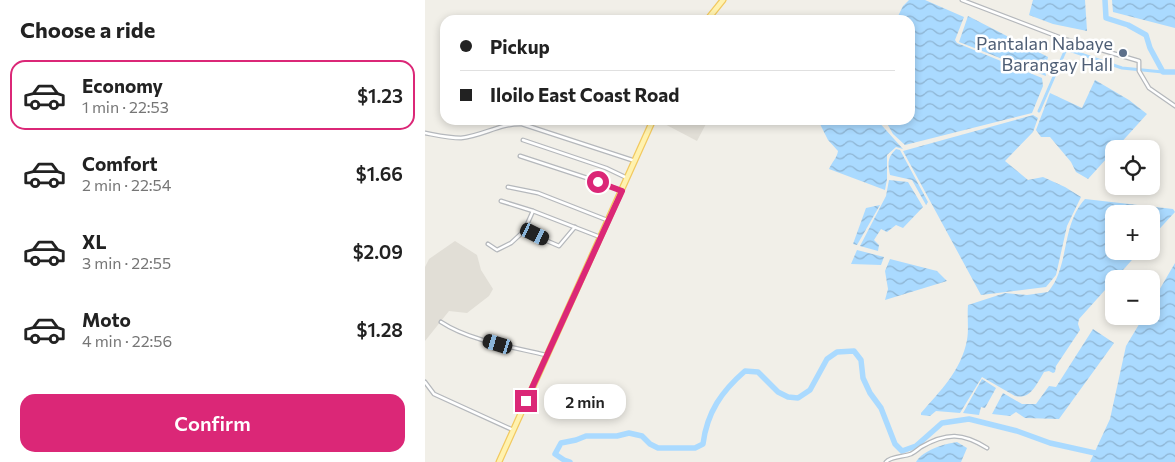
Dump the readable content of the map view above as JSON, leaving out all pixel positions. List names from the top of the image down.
{
  "places": ["Pantalan Nabaye Barangay Hall"],
  "page": {
    "heading": "Choose a ride",
    "banner": ["Pickup", "Iloilo East Coast Road"],
    "list": [
      {
        "name": "Economy",
        "note": "1 min · 22:53",
        "value": "$1.23"
      },
      {
        "name": "Comfort",
        "note": "2 min · 22:54",
        "value": "$1.66"
      },
      {
        "name": "XL",
        "note": "3 min · 22:55",
        "value": "$2.09"
      },
      {
        "name": "Moto",
        "note": "4 min · 22:56",
        "value": "$1.28"
      }
    ],
    "map_buttons": ["+", "−"],
    "buttons": "Confirm",
    "bubble": "2 min"
  }
}
